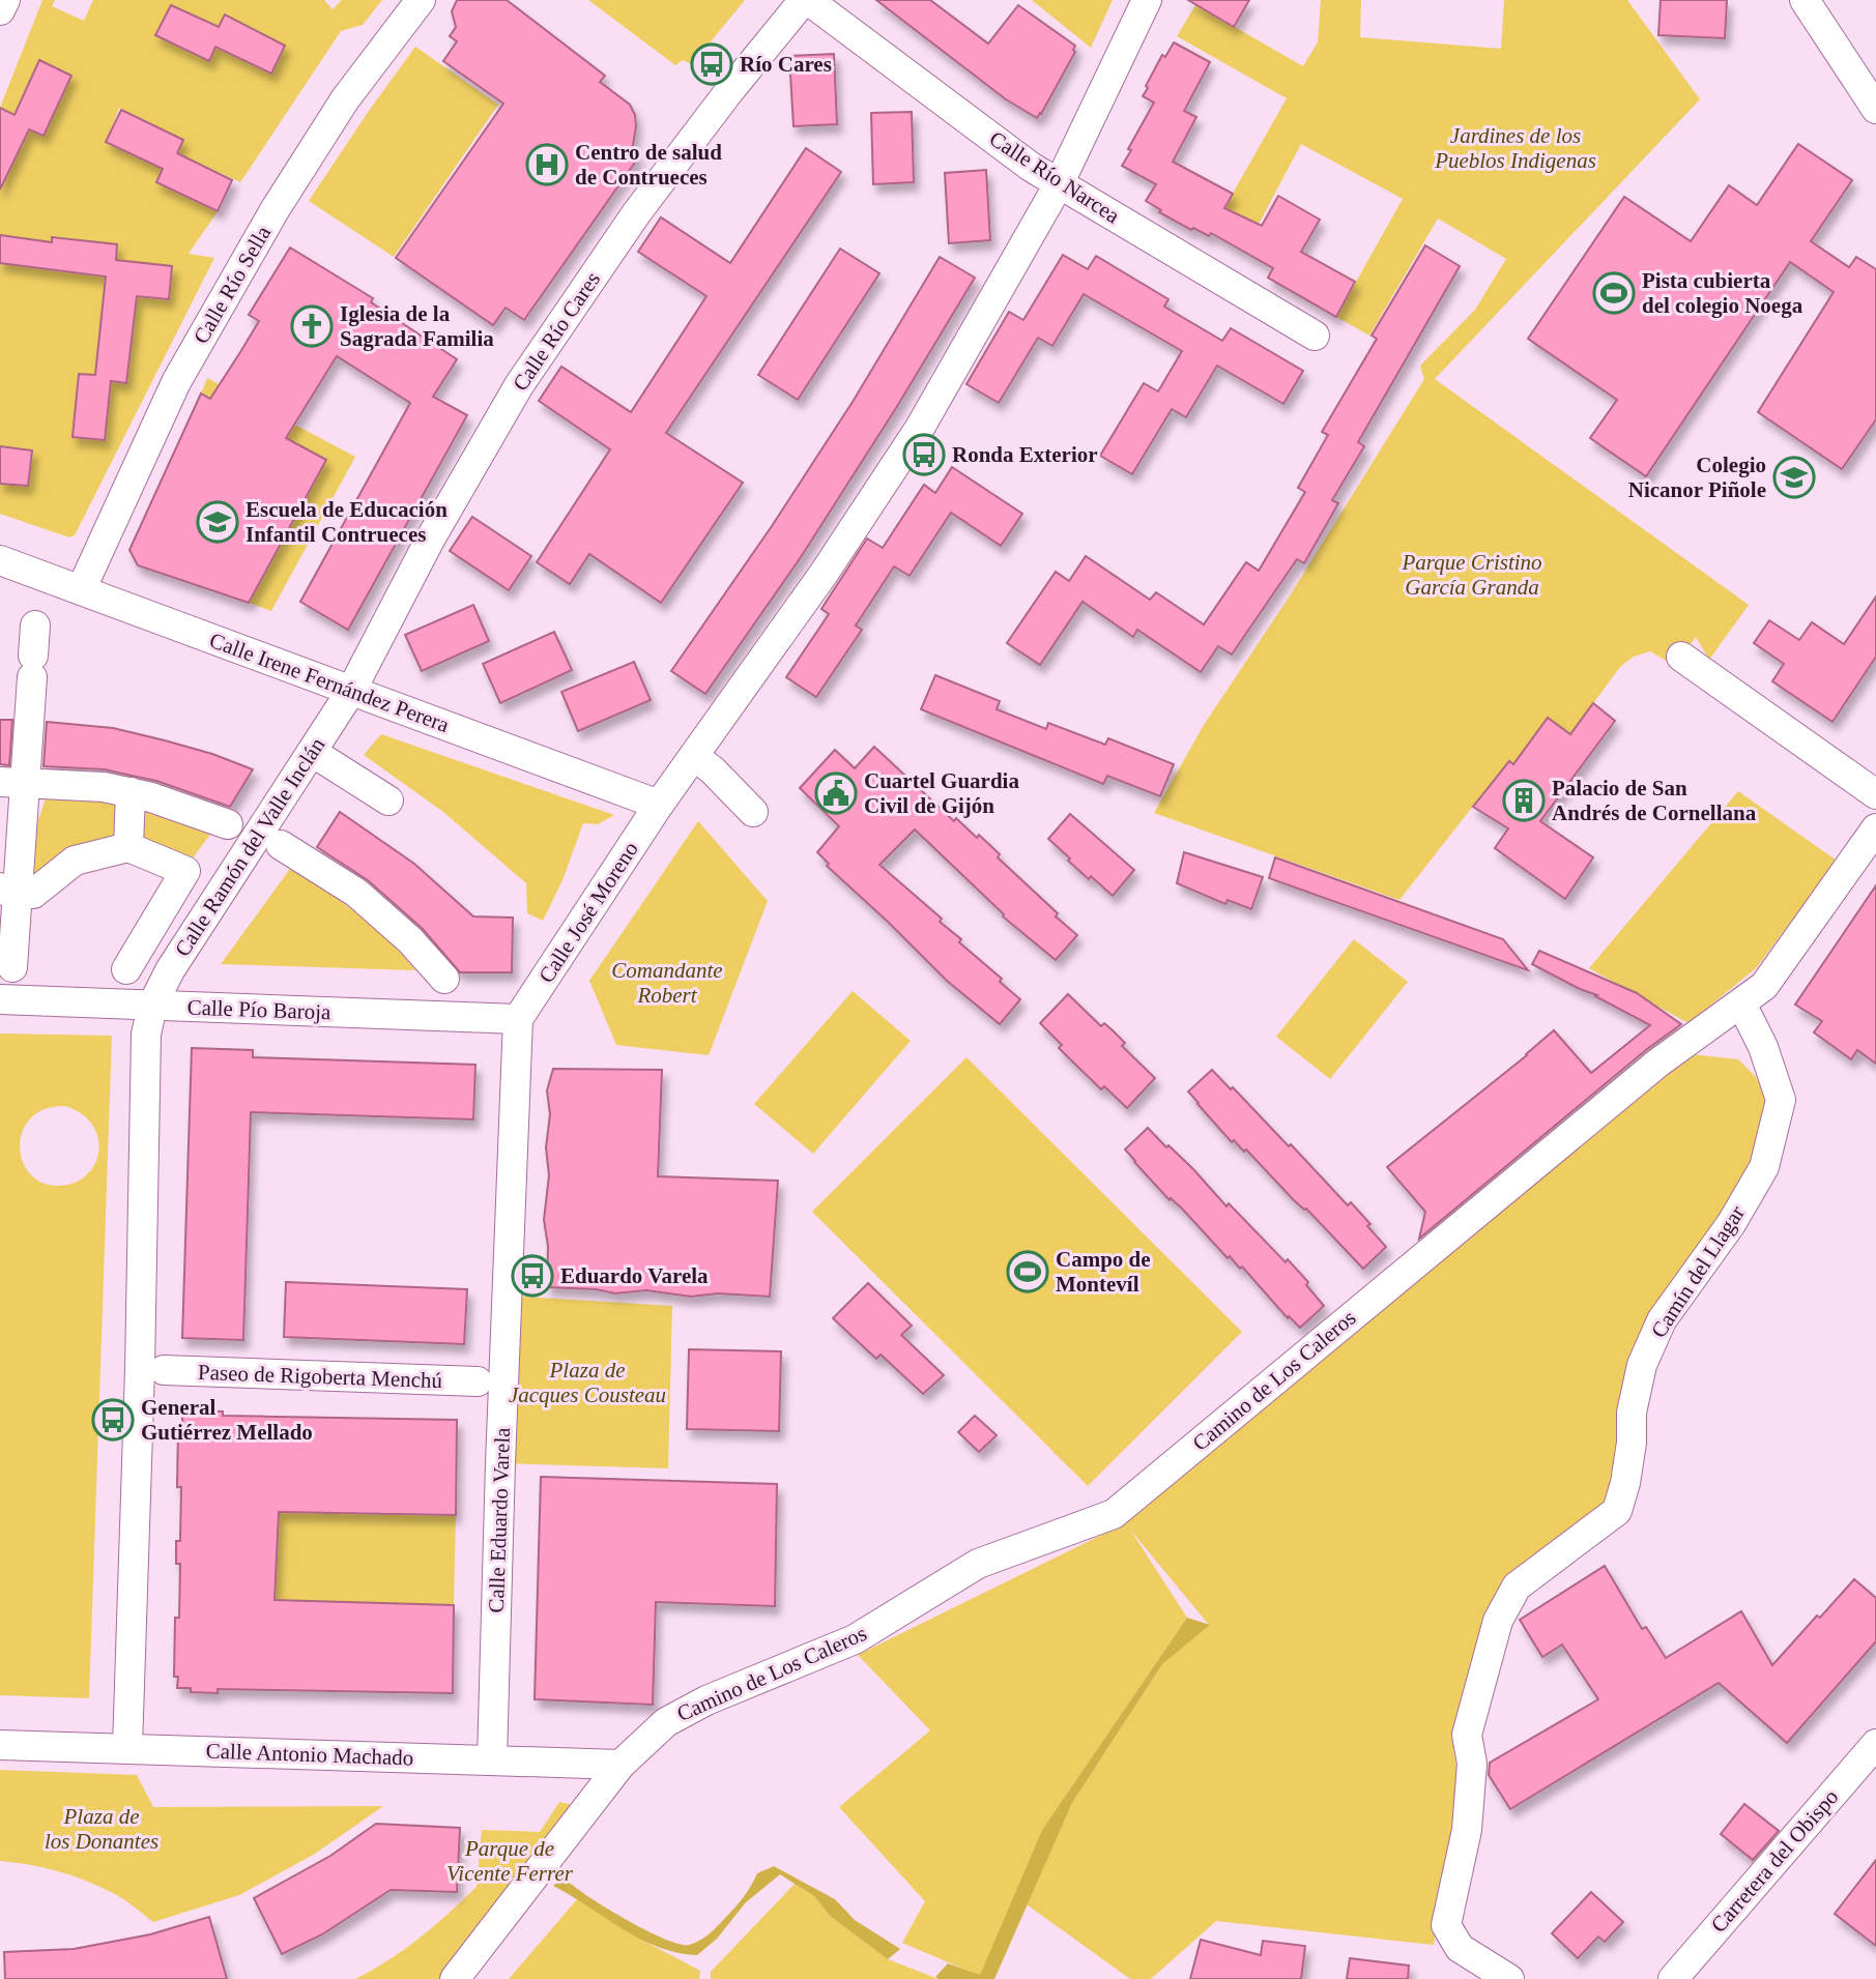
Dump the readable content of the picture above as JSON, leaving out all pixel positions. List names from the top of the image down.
{
  "streets": {
    "street": [
      "Calle Río Narcea",
      "Calle Río Sella",
      "Calle Río Cares",
      "Calle Irene Fernández Perera",
      "Calle Ramón del Valle Inclán",
      "Calle José Moreno",
      "Calle Pío Baroja",
      "Camín del Llagar",
      "Paseo de Rigoberta Menchú",
      "Camino de Los Caleros",
      "Calle Eduardo Varela",
      "Calle Antonio Machado",
      "Carretera del Obispo"
    ]
  },
  "crossings": [
    ["Calle Río Narcea", "Calle Río Cares"],
    ["Calle Río Sella", "Calle Irene Fernández Perera"],
    ["Calle Río Cares", "Calle Irene Fernández Perera"],
    ["Calle Río Cares", "Calle Ramón del Valle Inclán"],
    ["Calle Irene Fernández Perera", "Calle Ramón del Valle Inclán"],
    ["Calle Irene Fernández Perera", "Calle José Moreno"],
    ["Calle Ramón del Valle Inclán", "Calle Pío Baroja"],
    ["Calle Ramón del Valle Inclán", "Calle Antonio Machado"],
    ["Calle José Moreno", "Calle Pío Baroja"],
    ["Calle José Moreno", "Calle Eduardo Varela"],
    ["Calle Pío Baroja", "Calle Eduardo Varela"],
    ["Camín del Llagar", "Camino de Los Caleros"],
    ["Camino de Los Caleros", "Calle Antonio Machado"],
    ["Calle Eduardo Varela", "Calle Antonio Machado"]
  ],
  "parks": [
    "Jardines de los Pueblos Indigenas",
    "Parque Cristino García Granda",
    "Comandante Robert",
    "Plaza de Jacques Cousteau",
    "Plaza de los Donantes",
    "Parque de Vicente Ferrer"
  ],
  "places": {
    "bus stop": [
      "Río Cares",
      "Ronda Exterior",
      "Eduardo Varela",
      "General Gutiérrez Mellado"
    ],
    "hospital": ["Centro de salud de Contrueces"],
    "sports": ["Pista cubierta del colegio Noega", "Campo de Montevíl"],
    "church": ["Iglesia de la Sagrada Familia"],
    "school or university": ["Colegio Nicanor Piñole", "Escuela de Educación Infantil Contrueces"],
    "public building": ["Cuartel Guardia Civil de Gijón"],
    "building": ["Palacio de San Andrés de Cornellana"]
  }
}
